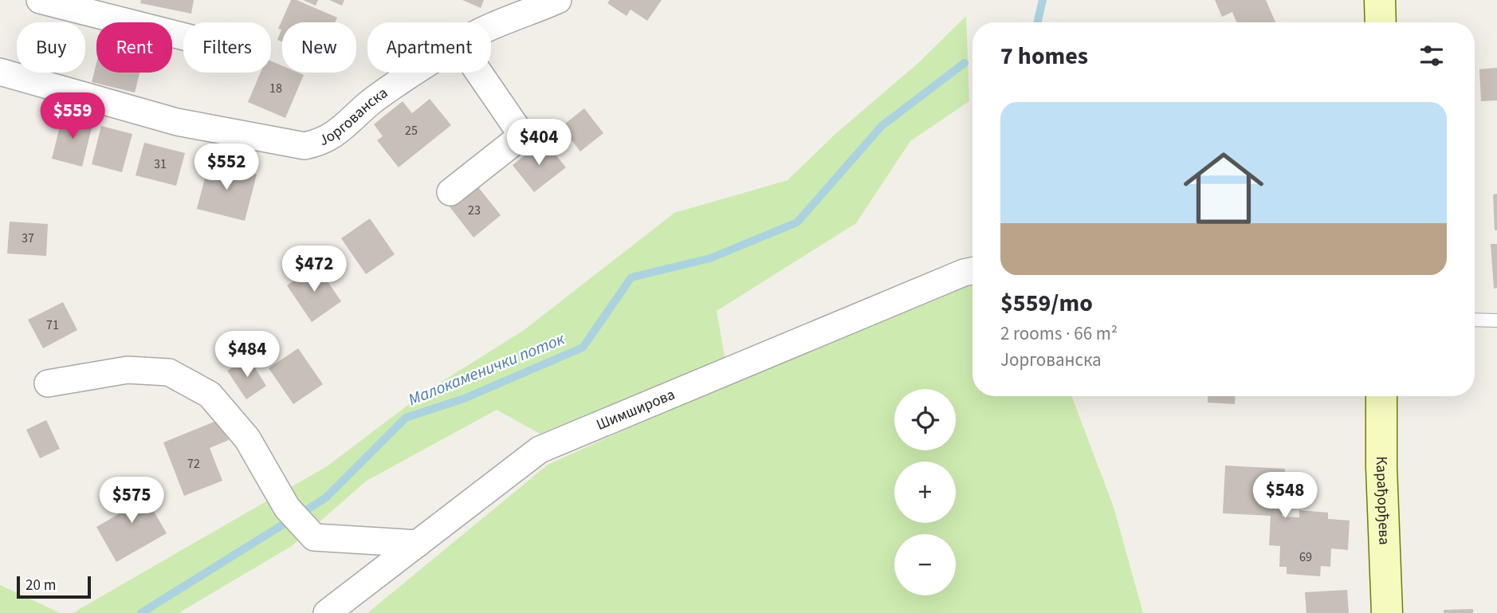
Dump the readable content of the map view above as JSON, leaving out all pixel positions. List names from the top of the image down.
{
  "streets": {
    "main road": ["Карађорђева"],
    "street": ["Јоргованска", "Шимширова"]
  },
  "water": ["Малокаменички поток"],
  "house_numbers": [
    "18",
    "25",
    "31",
    "23",
    "37",
    "71",
    "72",
    "69"
  ],
  "scale_bar": "20 m",
  "page": {
    "chip": [
      "Buy",
      "Rent",
      "Filters",
      "New",
      "Apartment"
    ],
    "heading": "7 homes",
    "list": [
      {
        "name": "$559/mo",
        "note": "2 rooms · 66 m² · Јоргованска"
      }
    ],
    "price": [
      "$559",
      "$404",
      "$552",
      "$472",
      "$484",
      "$548",
      "$575"
    ],
    "map_buttons": ["+", "−"],
    "scale": "20 m"
  }
}
